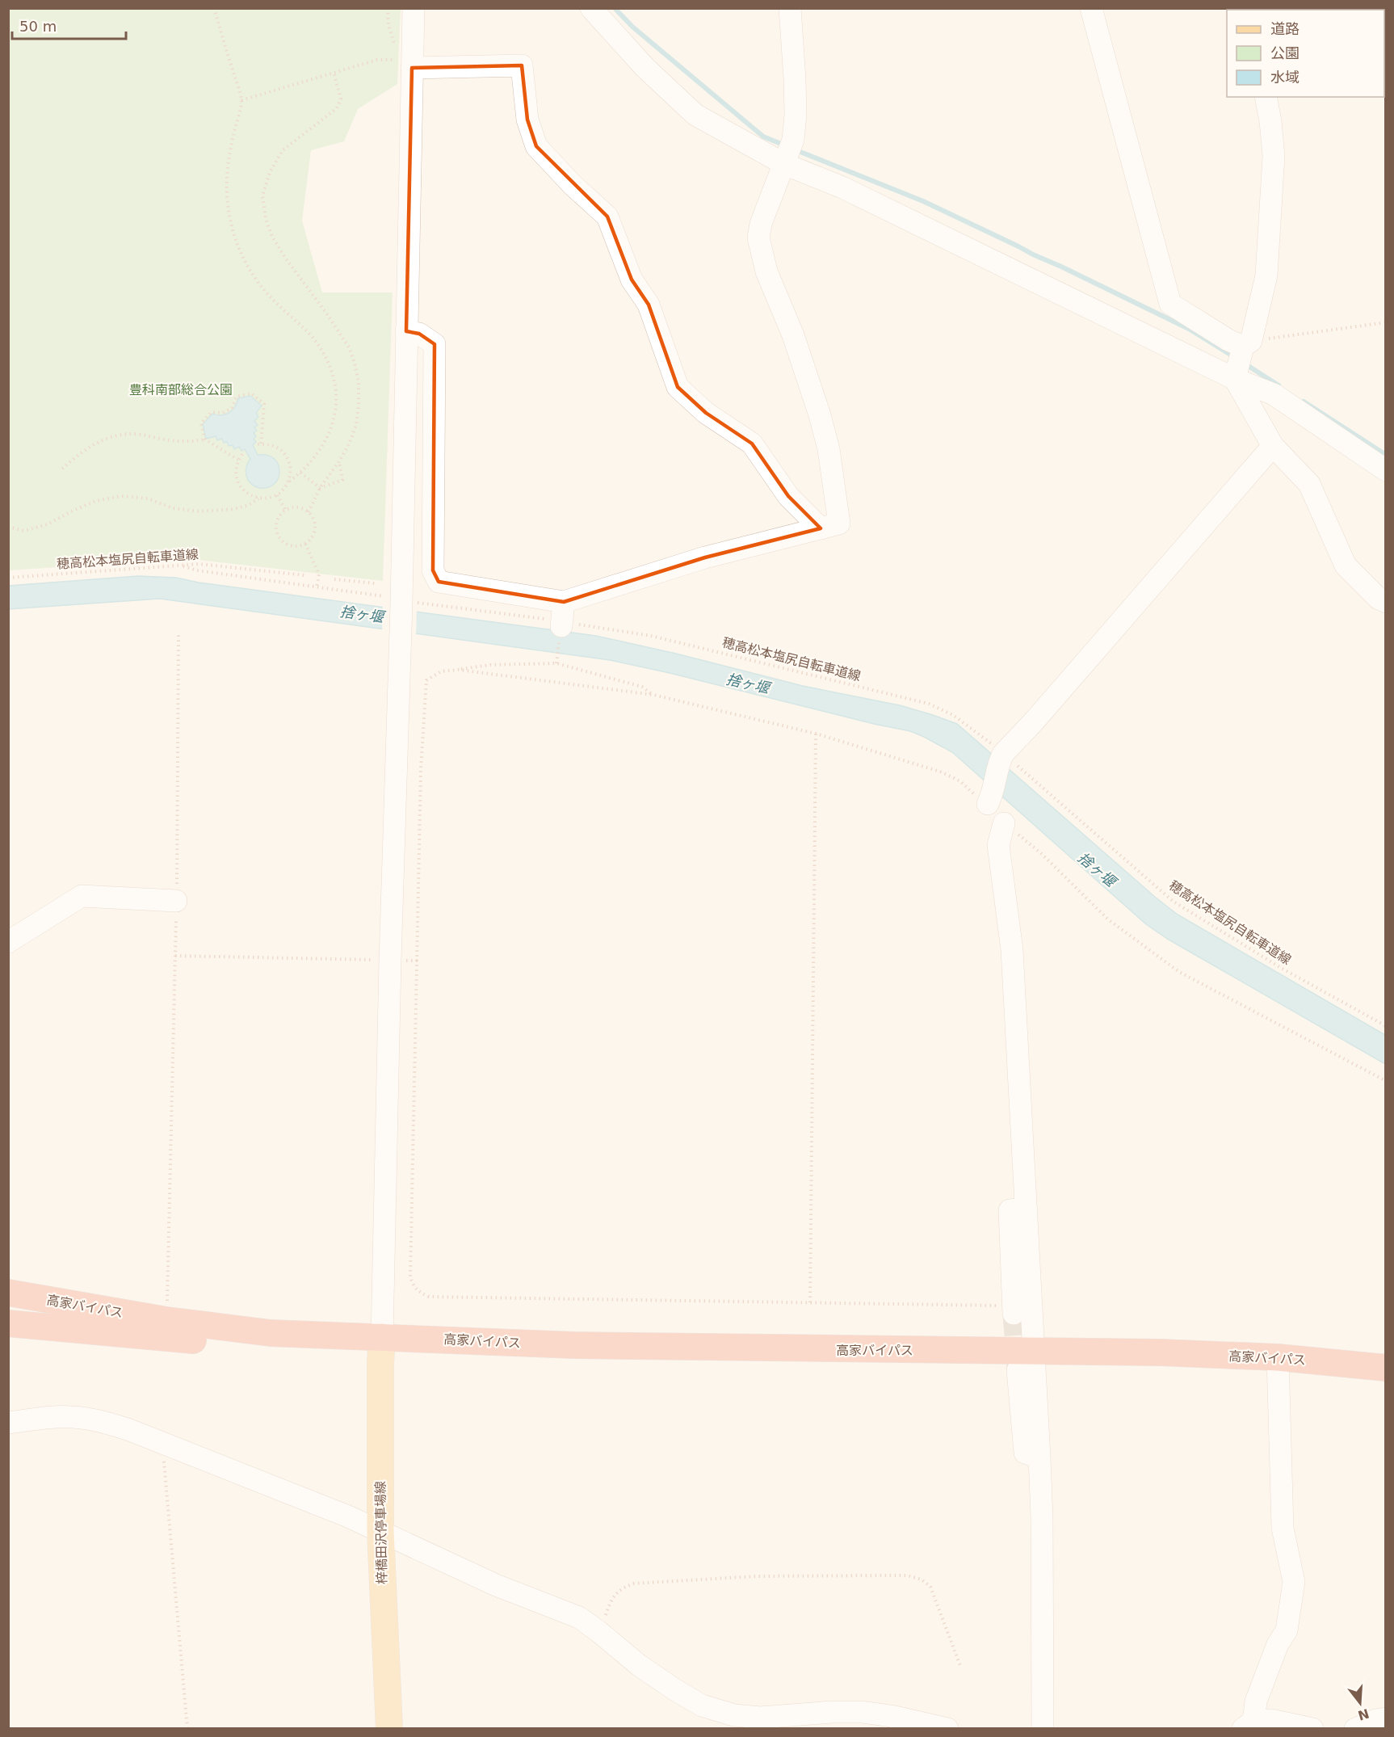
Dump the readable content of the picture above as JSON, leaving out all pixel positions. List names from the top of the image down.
{
  "streets": {
    "highway": ["高家バイパス"],
    "main road": ["梓橋田沢停車場線"],
    "path": ["穂高松本塩尻自転車道線"]
  },
  "crossings": [
    ["高家バイパス", "梓橋田沢停車場線"]
  ],
  "water": ["捨ヶ堰"],
  "parks": ["豊科南部総合公園"],
  "legend": ["道路", "公園", "水域"],
  "scale_bar": "50 m",
  "north": "bottom"
}
